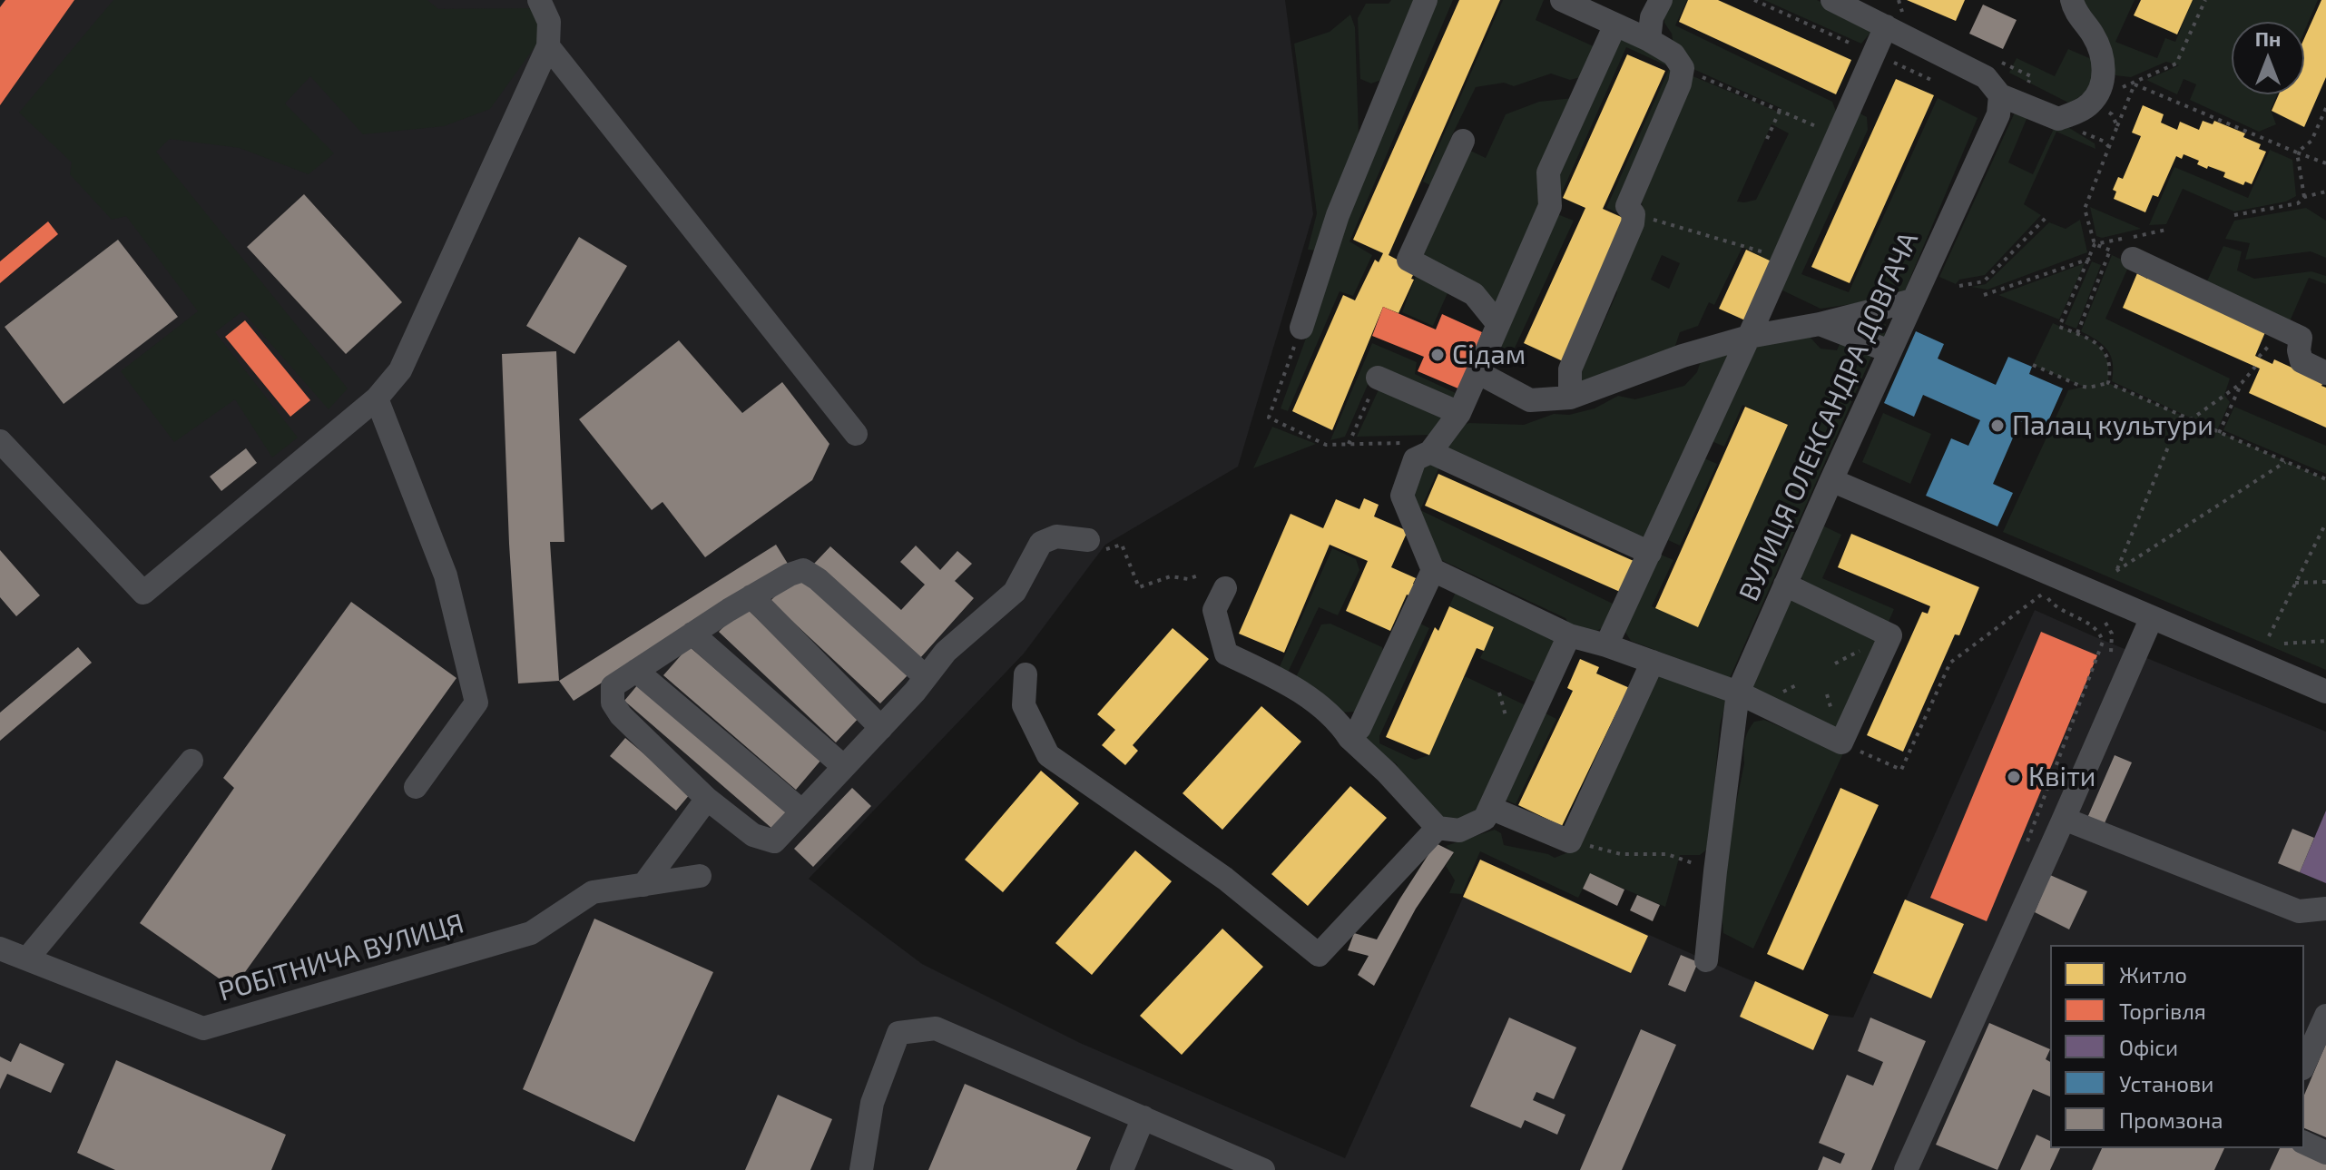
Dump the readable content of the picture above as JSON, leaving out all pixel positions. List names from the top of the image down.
{
  "streets": {
    "street": ["ВУЛИЦЯ ОЛЕКСАНДРА ДОВГАЧА", "РОБІТНИЧА ВУЛИЦЯ"]
  },
  "places": ["Сідам", "Палац культури", "Квіти"],
  "legend": [
    "Житло",
    "Торгівля",
    "Офіси",
    "Установи",
    "Промзона"
  ],
  "north": "top"
}
